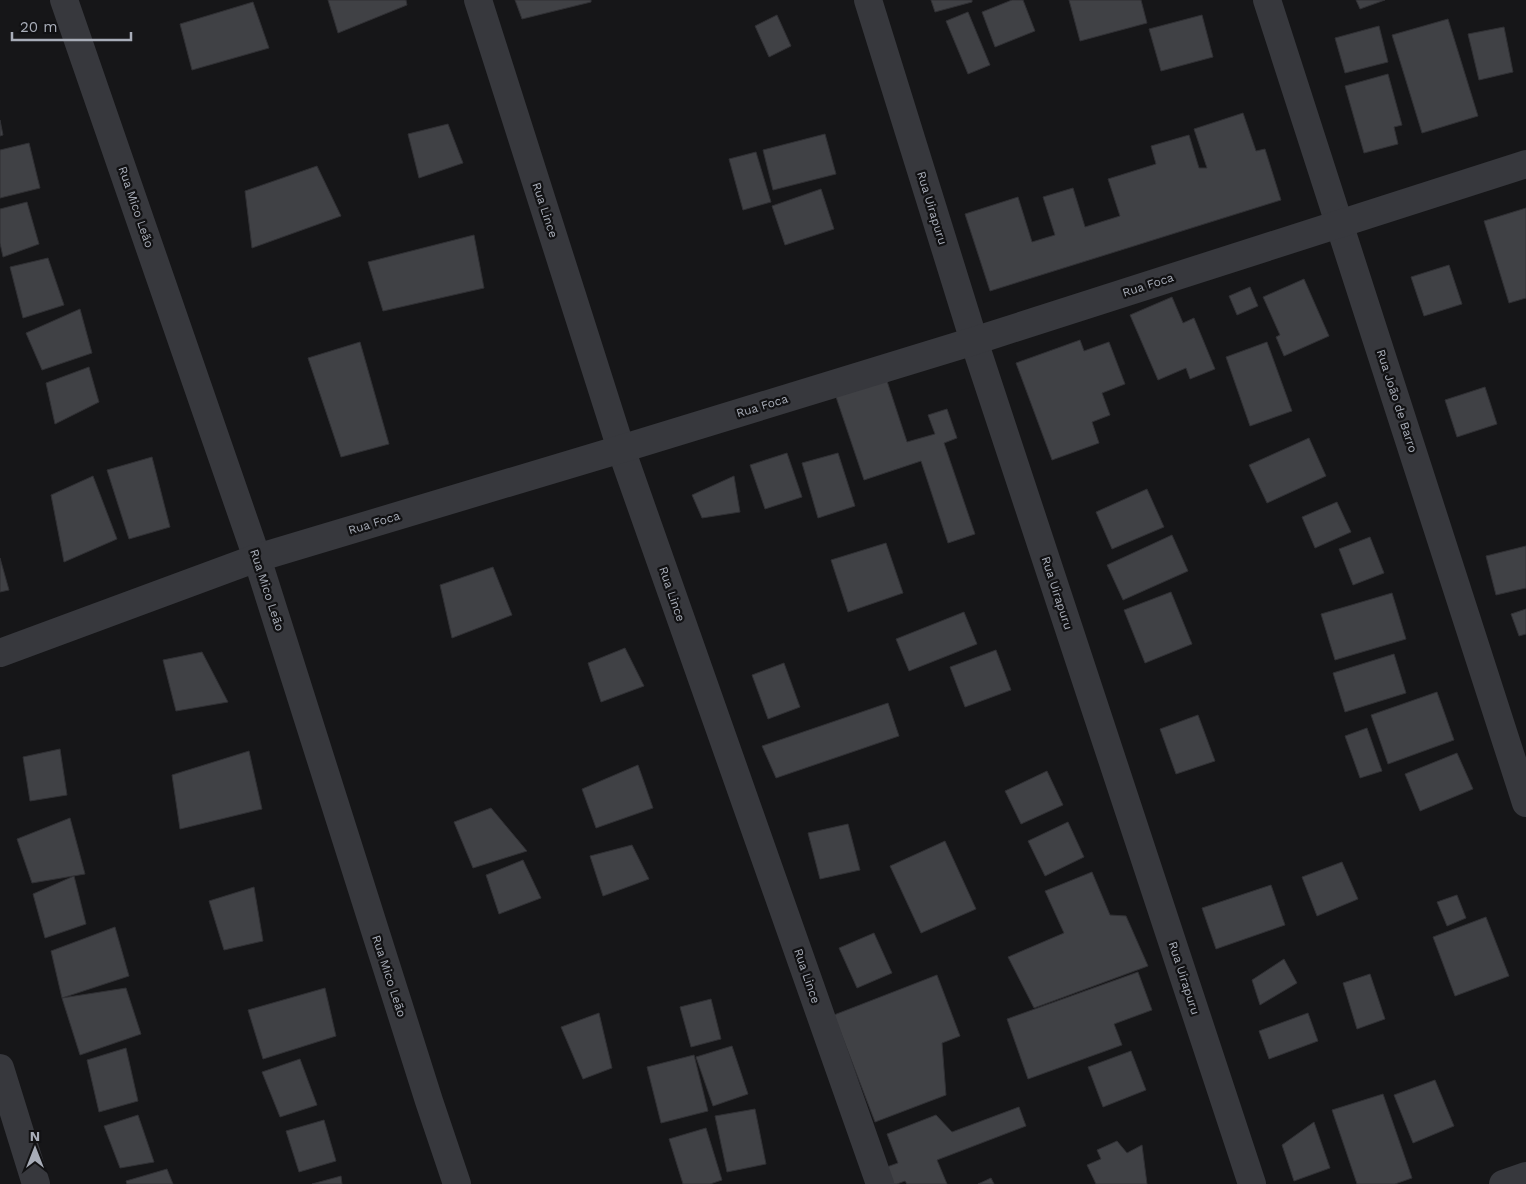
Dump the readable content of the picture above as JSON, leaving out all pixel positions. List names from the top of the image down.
{
  "streets": {
    "street": [
      "Rua Mico Leão",
      "Rua Uirapuru",
      "Rua Lince",
      "Rua Foca",
      "Rua João de Barro"
    ]
  },
  "crossings": [
    ["Rua Mico Leão", "Rua Foca"],
    ["Rua Uirapuru", "Rua Foca"],
    ["Rua Lince", "Rua Foca"],
    ["Rua Foca", "Rua João de Barro"]
  ],
  "scale_bar": "20 m",
  "north": "top"
}
